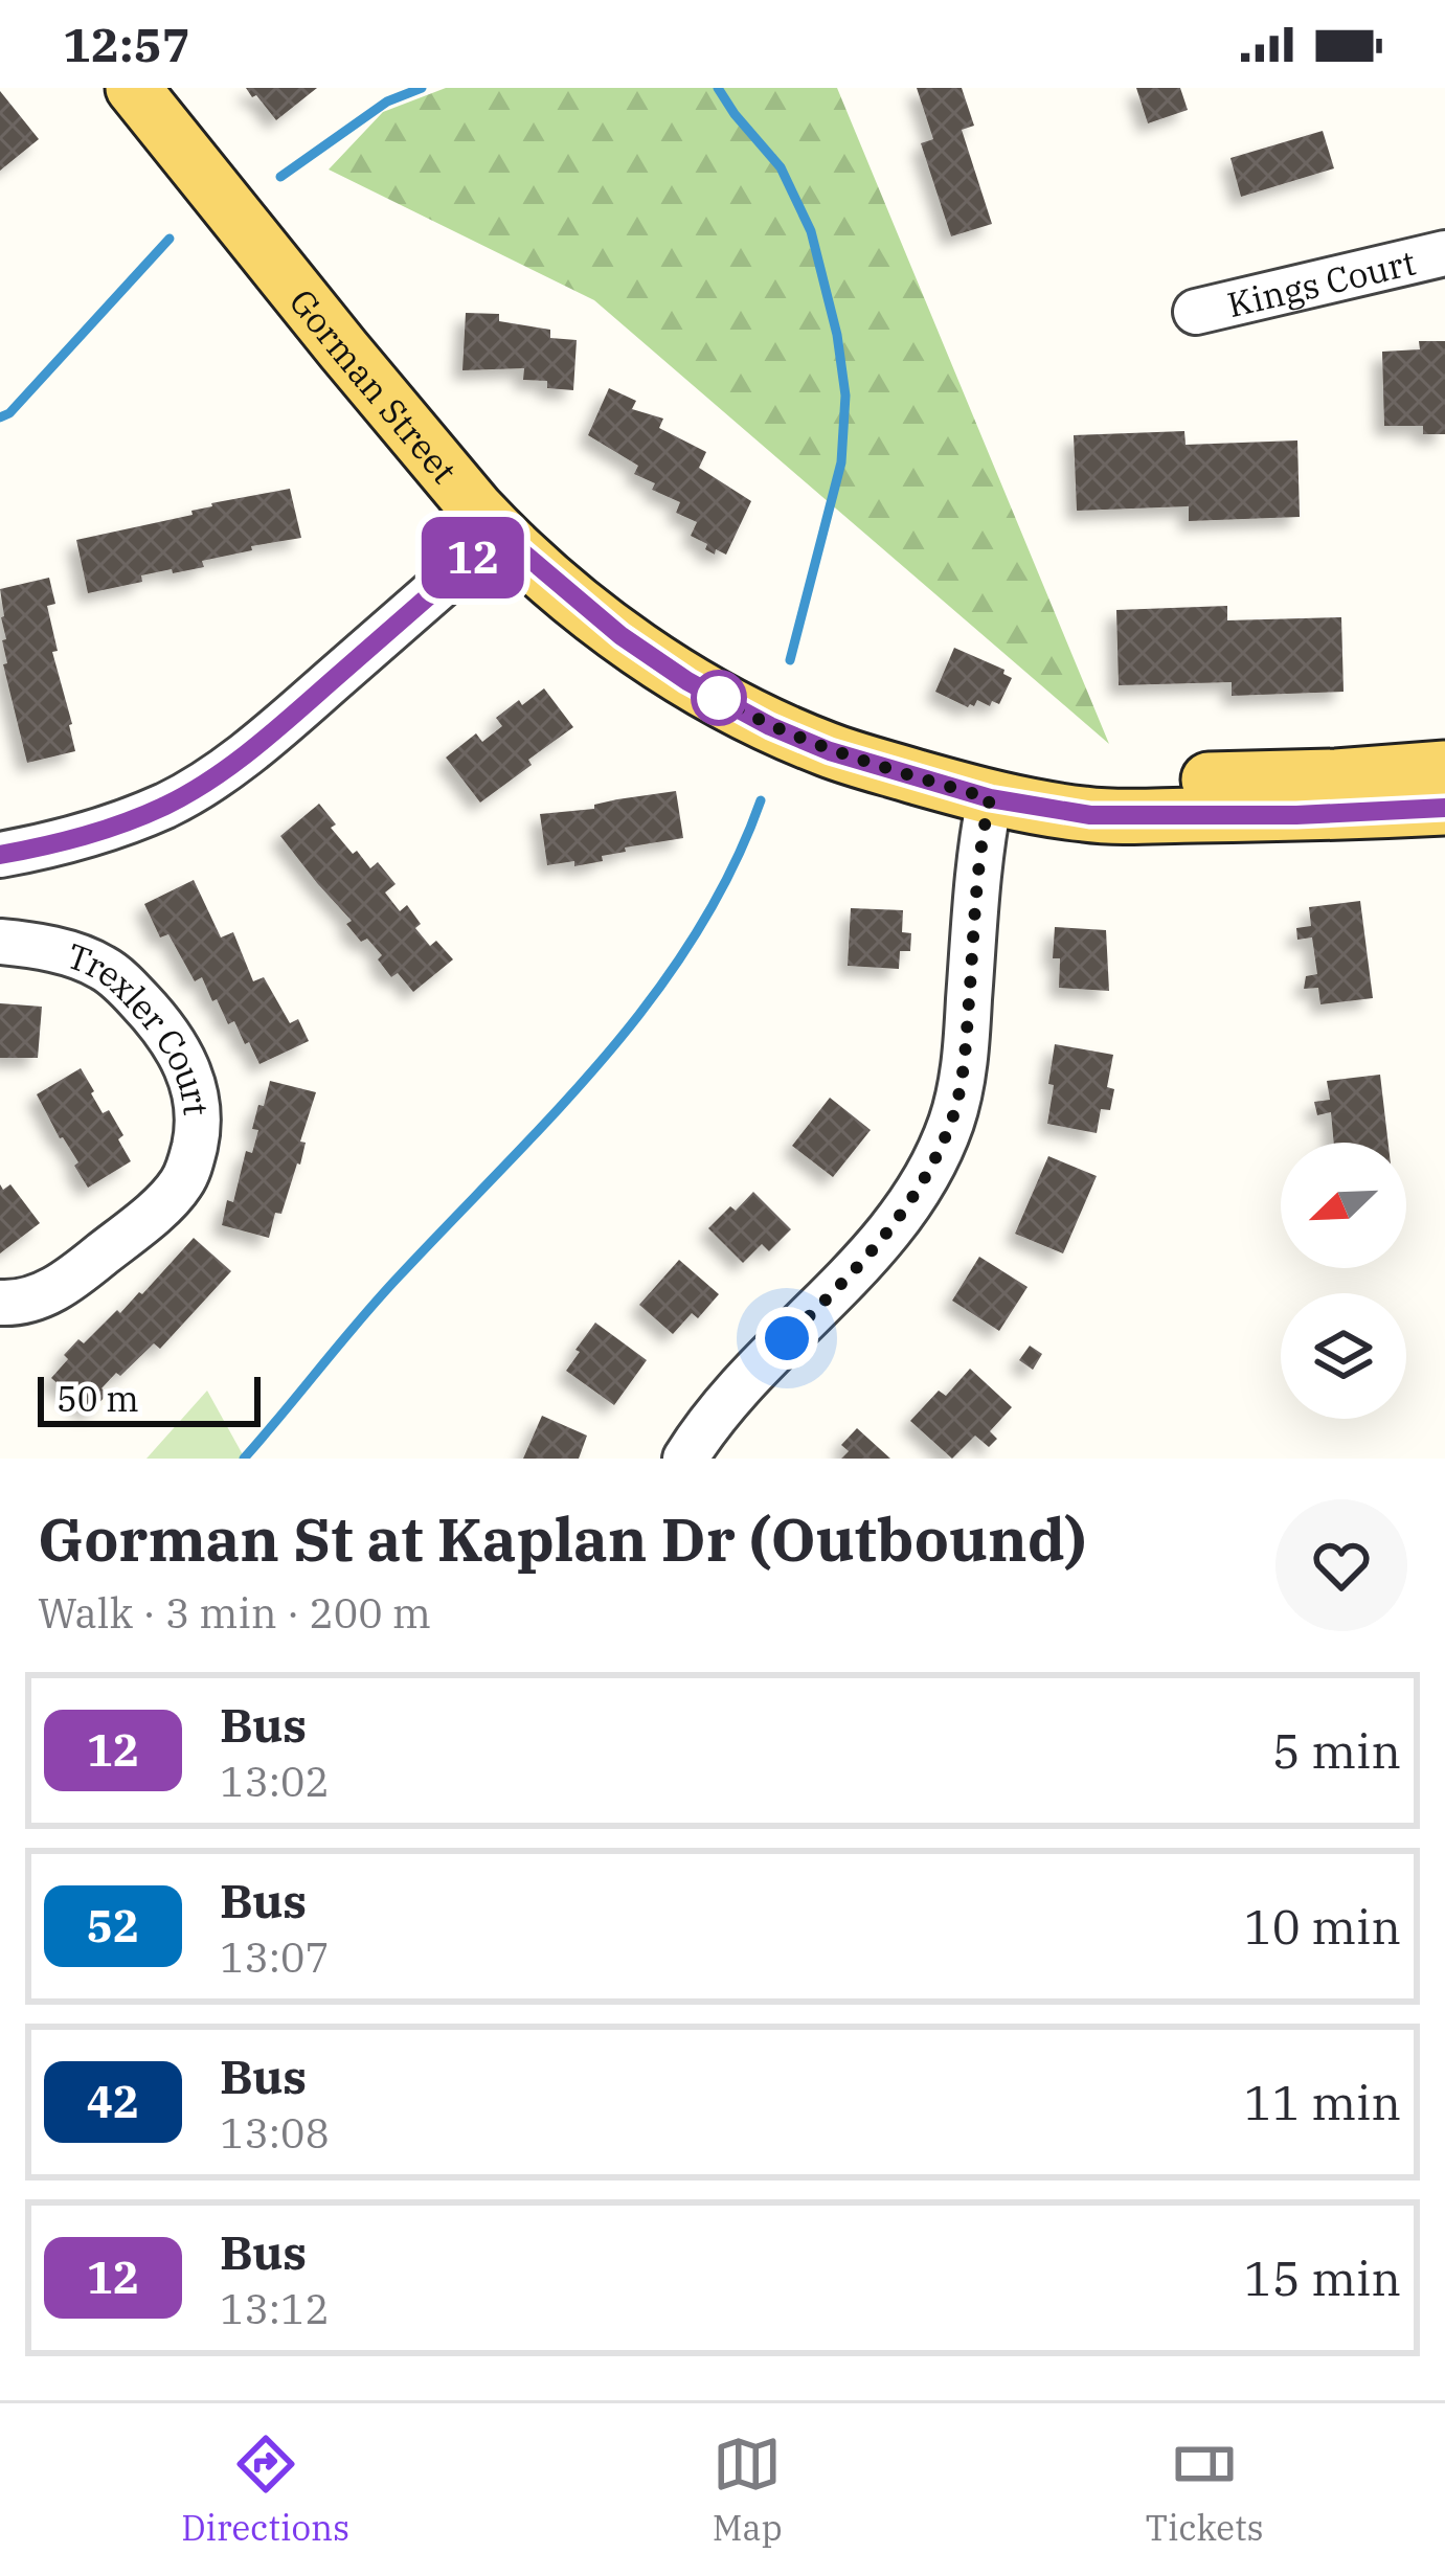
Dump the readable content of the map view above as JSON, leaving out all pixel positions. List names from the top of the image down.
{
  "streets": {
    "main road": ["Gorman Street"],
    "street": ["Kings Court", "Trexler Court"]
  },
  "lines": ["bus line 12"],
  "scale_bar": "50 m",
  "north": "bottom left",
  "page": {
    "status": "12:57",
    "on_map": "12",
    "scale": "50 m",
    "heading": ["Gorman St at Kaplan Dr (Outbound)", "Walk · 3 min · 200 m"],
    "list": [
      {
        "mark": "12",
        "name": "Bus",
        "note": "13:02",
        "value": "5 min"
      },
      {
        "mark": "52",
        "name": "Bus",
        "note": "13:07",
        "value": "10 min"
      },
      {
        "mark": "42",
        "name": "Bus",
        "note": "13:08",
        "value": "11 min"
      },
      {
        "mark": "12",
        "name": "Bus",
        "note": "13:12",
        "value": "15 min"
      }
    ],
    "tabs": ["Directions", "Map", "Tickets"]
  }
}
